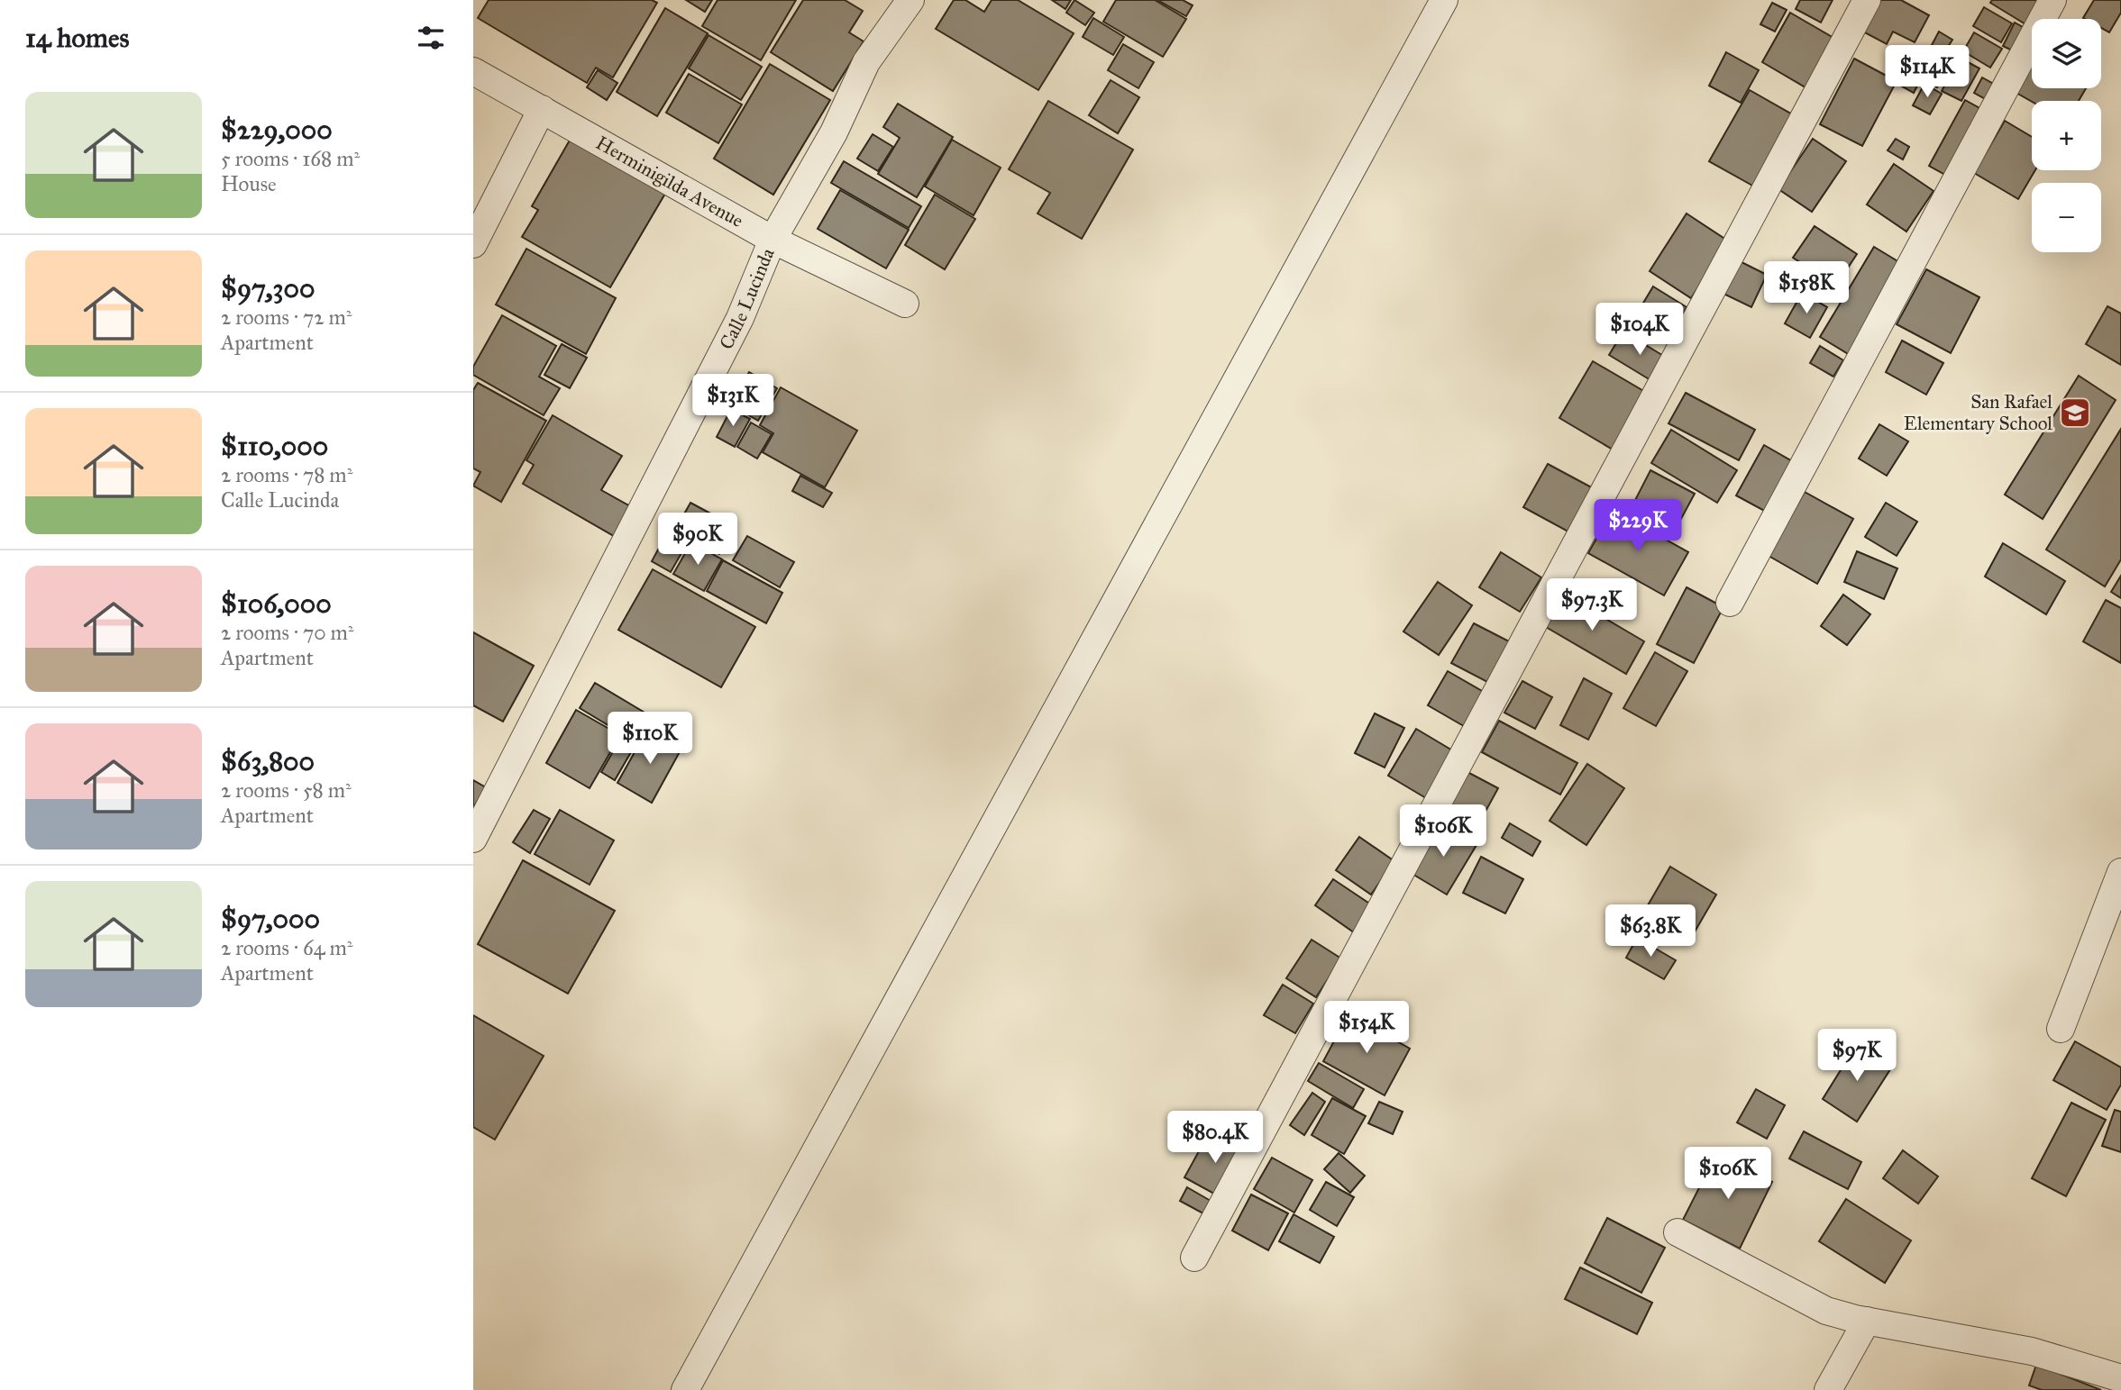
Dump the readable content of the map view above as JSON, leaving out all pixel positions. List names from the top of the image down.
{
  "streets": {
    "street": ["Herminigilda Avenue", "Calle Lucinda"]
  },
  "crossings": [
    ["Herminigilda Avenue", "Calle Lucinda"]
  ],
  "places": {
    "school or university": ["San Rafael Elementary School"]
  },
  "page": {
    "heading": "14 homes",
    "map_buttons": ["+", "−"],
    "price": [
      "$114K",
      "$158K",
      "$104K",
      "$131K",
      "$229K",
      "$90K",
      "$97.3K",
      "$110K",
      "$106K",
      "$63.8K",
      "$154K",
      "$97K",
      "$80.4K",
      "$106K"
    ],
    "list": [
      {
        "name": "$229,000",
        "note": "5 rooms · 168 m² · House"
      },
      {
        "name": "$97,300",
        "note": "2 rooms · 72 m² · Apartment"
      },
      {
        "name": "$110,000",
        "note": "2 rooms · 78 m² · Calle Lucinda"
      },
      {
        "name": "$106,000",
        "note": "2 rooms · 70 m² · Apartment"
      },
      {
        "name": "$63,800",
        "note": "2 rooms · 58 m² · Apartment"
      },
      {
        "name": "$97,000",
        "note": "2 rooms · 64 m² · Apartment"
      }
    ]
  }
}
